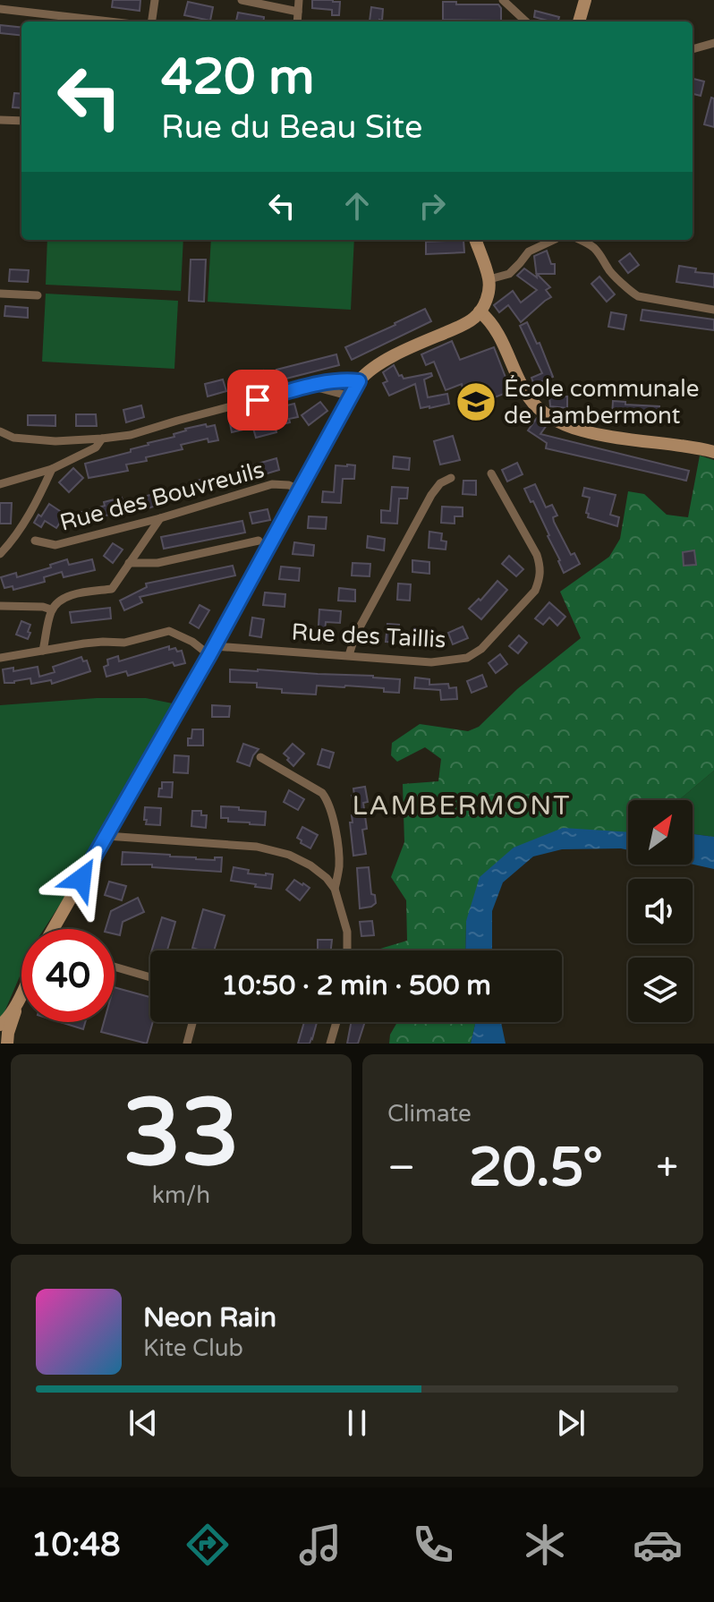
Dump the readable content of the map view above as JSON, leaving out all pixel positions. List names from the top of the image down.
{
  "streets": {
    "street": ["Rue des Bouvreuils", "Rue des Taillis"]
  },
  "districts": ["LAMBERMONT"],
  "places": {
    "school or university": ["École communale de Lambermont"]
  },
  "north": "top right",
  "page": {
    "turn": ["420 m", "Rue du Beau Site"],
    "limit": "40",
    "trip": "10:50 · 2 min · 500 m",
    "tile": [
      ["33", "km/h"],
      "Climate"
    ],
    "heat": ["−", "20.5°", "+"],
    "song": ["Neon Rain", "Kite Club"],
    "tabs": "10:48"
  }
}
